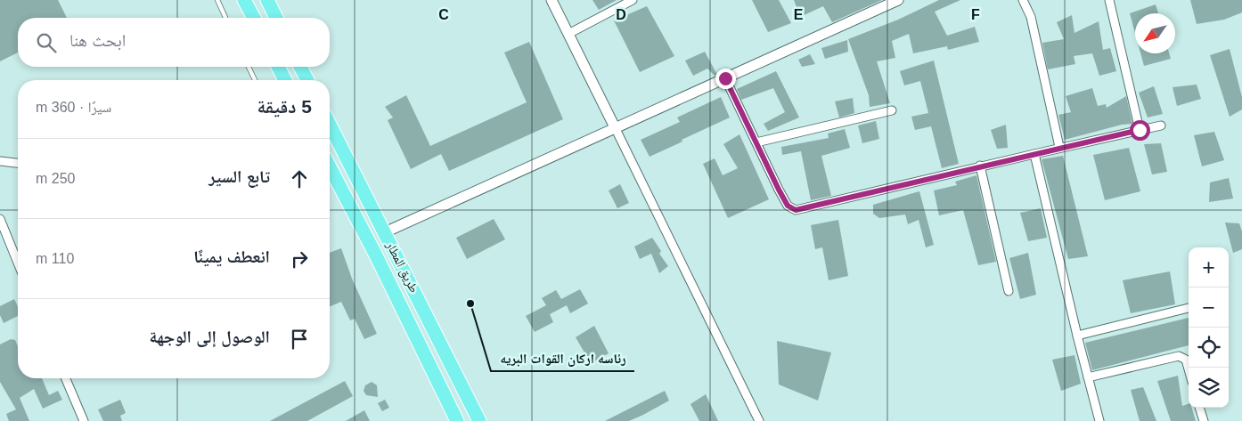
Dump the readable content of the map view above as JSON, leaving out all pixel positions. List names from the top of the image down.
{
  "streets": {
    "highway": ["طريق المطار"]
  },
  "places": ["رئاسه اركان القوات البريه"],
  "north": "bottom left",
  "page": {
    "search": "ابحث هنا",
    "heading": ["5 دقيقة", "سيرًا · 360 m"],
    "list": [
      ["تابع السير", "250 m"],
      ["انعطف يمينًا", "110 m"],
      "الوصول إلى الوجهة"
    ],
    "map_buttons": ["+", "−"]
  },
  "grid": {
    "columns": [
      "C",
      "D",
      "E",
      "F"
    ]
  }
}
